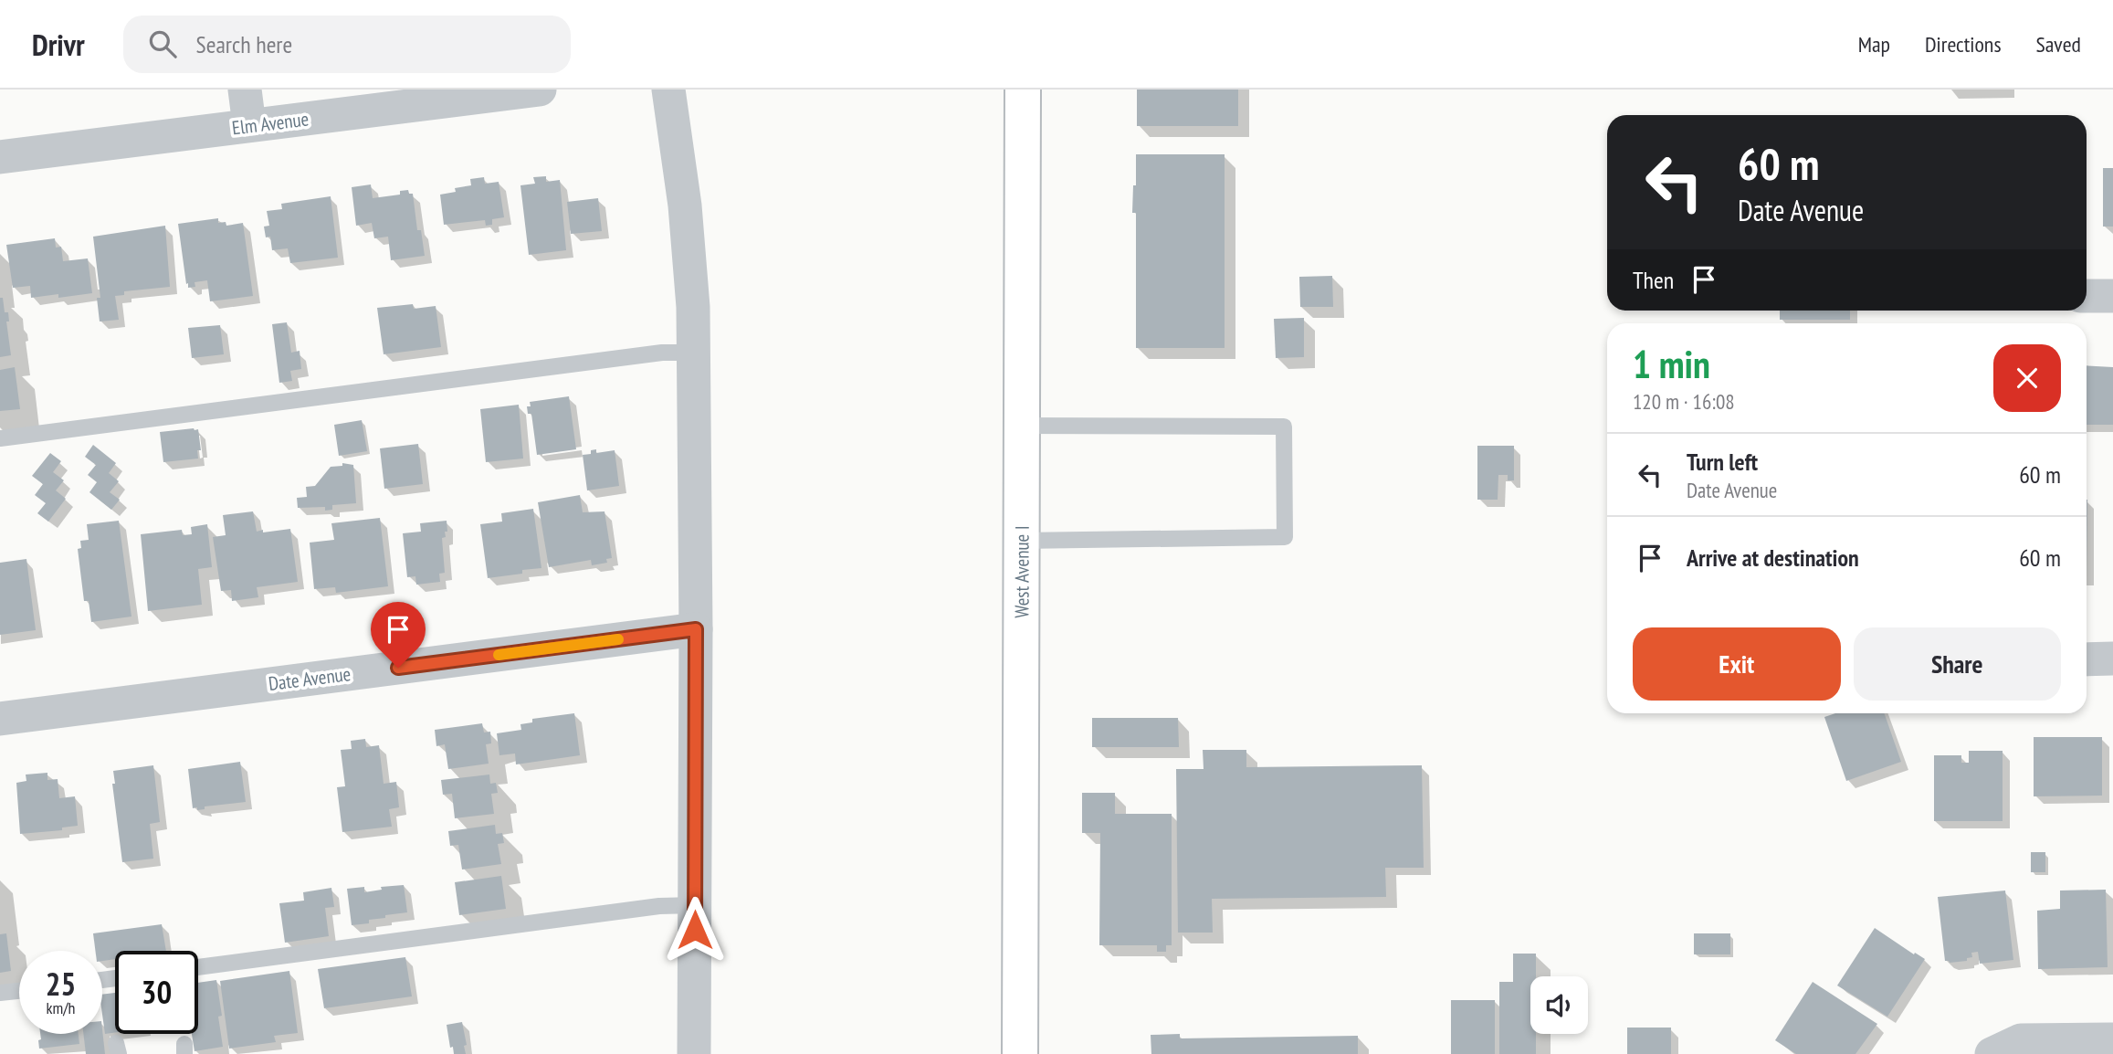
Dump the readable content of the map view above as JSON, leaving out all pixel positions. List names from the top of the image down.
{
  "streets": {
    "main road": ["West Avenue I"],
    "street": ["Elm Avenue", "Date Avenue"]
  },
  "page": {
    "header": "Drivr",
    "search": "Search here",
    "nav": ["Map", "Directions", "Saved"],
    "turn": ["60 m", "Date Avenue"],
    "then": "Then",
    "heading": ["1 min", "120 m · 16:08"],
    "list": [
      {
        "name": "Turn left",
        "note": "Date Avenue",
        "value": "60 m"
      },
      {
        "name": "Arrive at destination",
        "value": "60 m"
      }
    ],
    "buttons": ["Exit", "Share"],
    "speed": "25 km/h",
    "limit": "30"
  }
}
